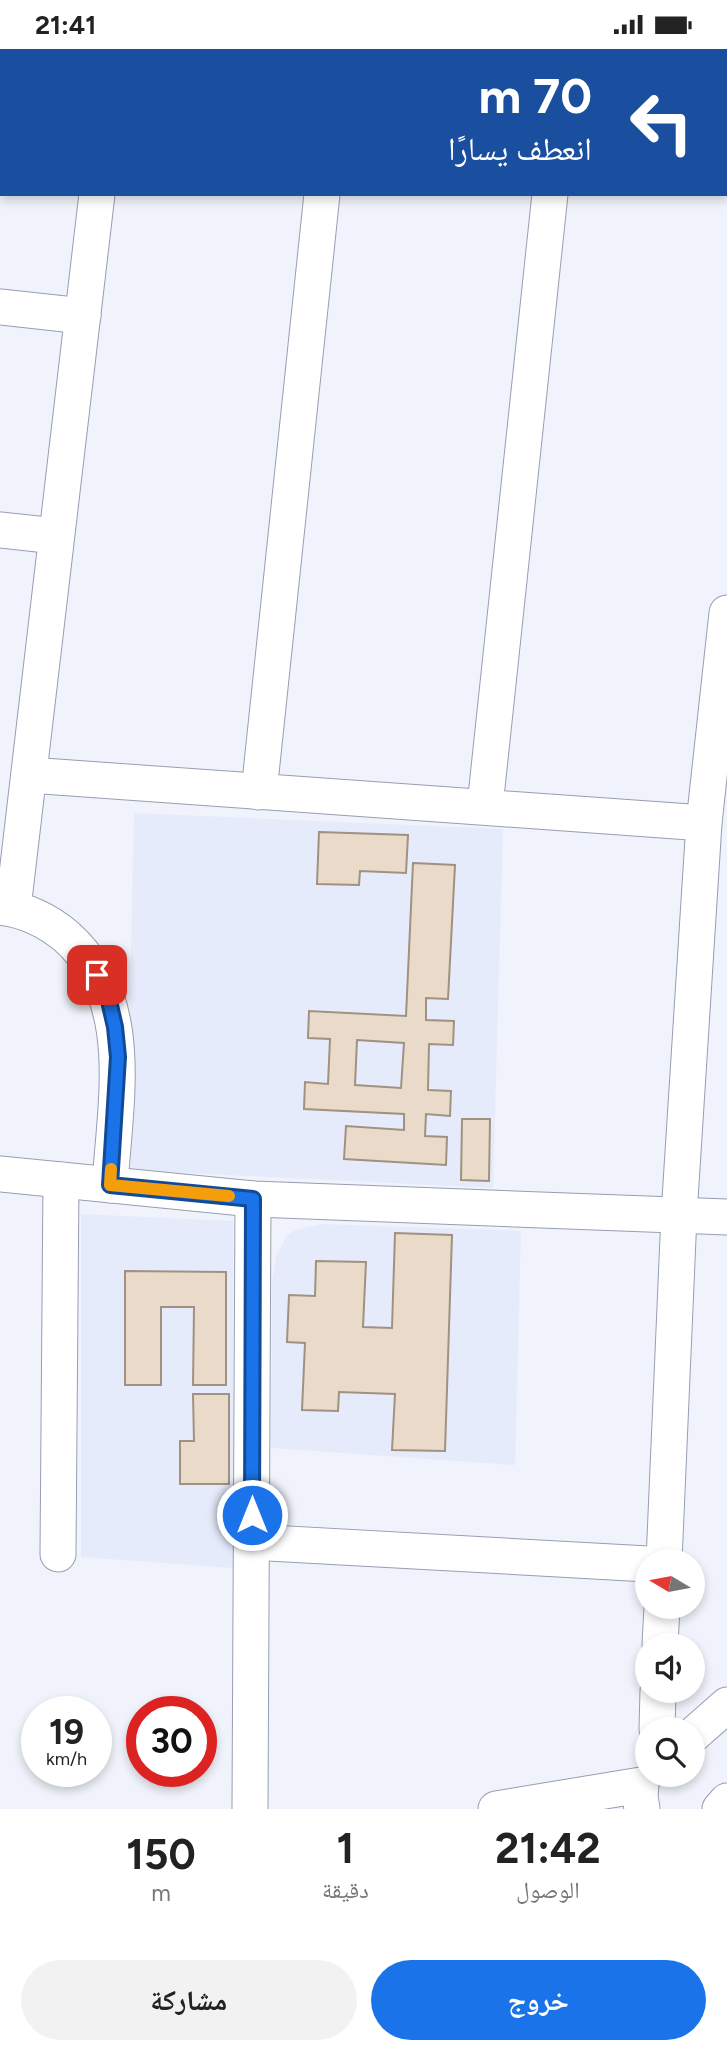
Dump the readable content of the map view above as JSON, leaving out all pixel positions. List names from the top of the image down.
{
  "north": "left",
  "page": {
    "status": "21:41",
    "turn": ["70 m", "انعطف يسارًا"],
    "speed": "19 km/h",
    "limit": "30",
    "eta": [
      "21:42",
      "الوصول",
      "1",
      "دقيقة",
      "150",
      "m"
    ],
    "buttons": ["خروج", "مشاركة"]
  }
}
